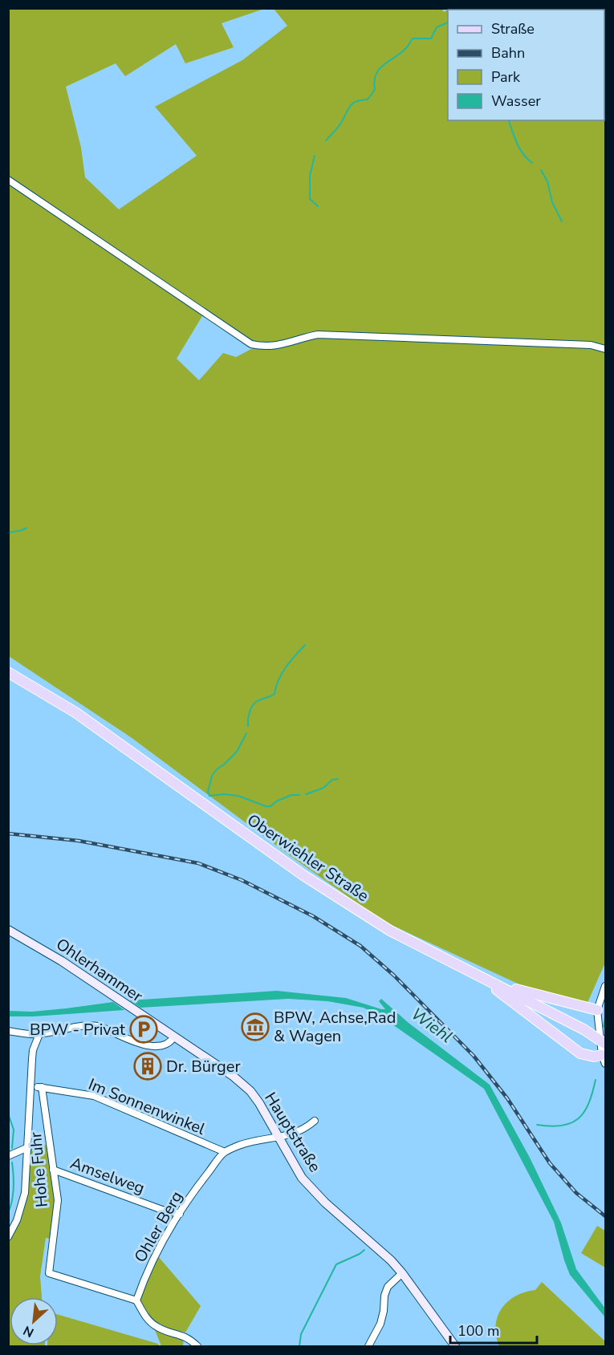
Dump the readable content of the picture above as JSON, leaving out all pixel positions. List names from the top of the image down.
{
  "streets": {
    "main road": ["Oberwiehler Straße"],
    "street": [
      "Ohlerhammer",
      "Im Sonnenwinkel",
      "Hauptstraße",
      "Hohe Fuhr",
      "Amselweg",
      "Ohler Berg"
    ]
  },
  "crossings": [
    ["Ohlerhammer", "Hauptstraße"],
    ["Im Sonnenwinkel", "Hohe Fuhr"],
    ["Im Sonnenwinkel", "Ohler Berg"],
    ["Hohe Fuhr", "Amselweg"],
    ["Hohe Fuhr", "Ohler Berg"],
    ["Amselweg", "Ohler Berg"]
  ],
  "water": ["Wiehl"],
  "places": {
    "museum": ["BPW, Achse,Rad & Wagen"],
    "parking": ["BPW - Privat"],
    "building": ["Dr. Bürger"]
  },
  "legend": [
    "Straße",
    "Bahn",
    "Park",
    "Wasser"
  ],
  "scale_bar": "100 m",
  "north": "bottom left"
}
